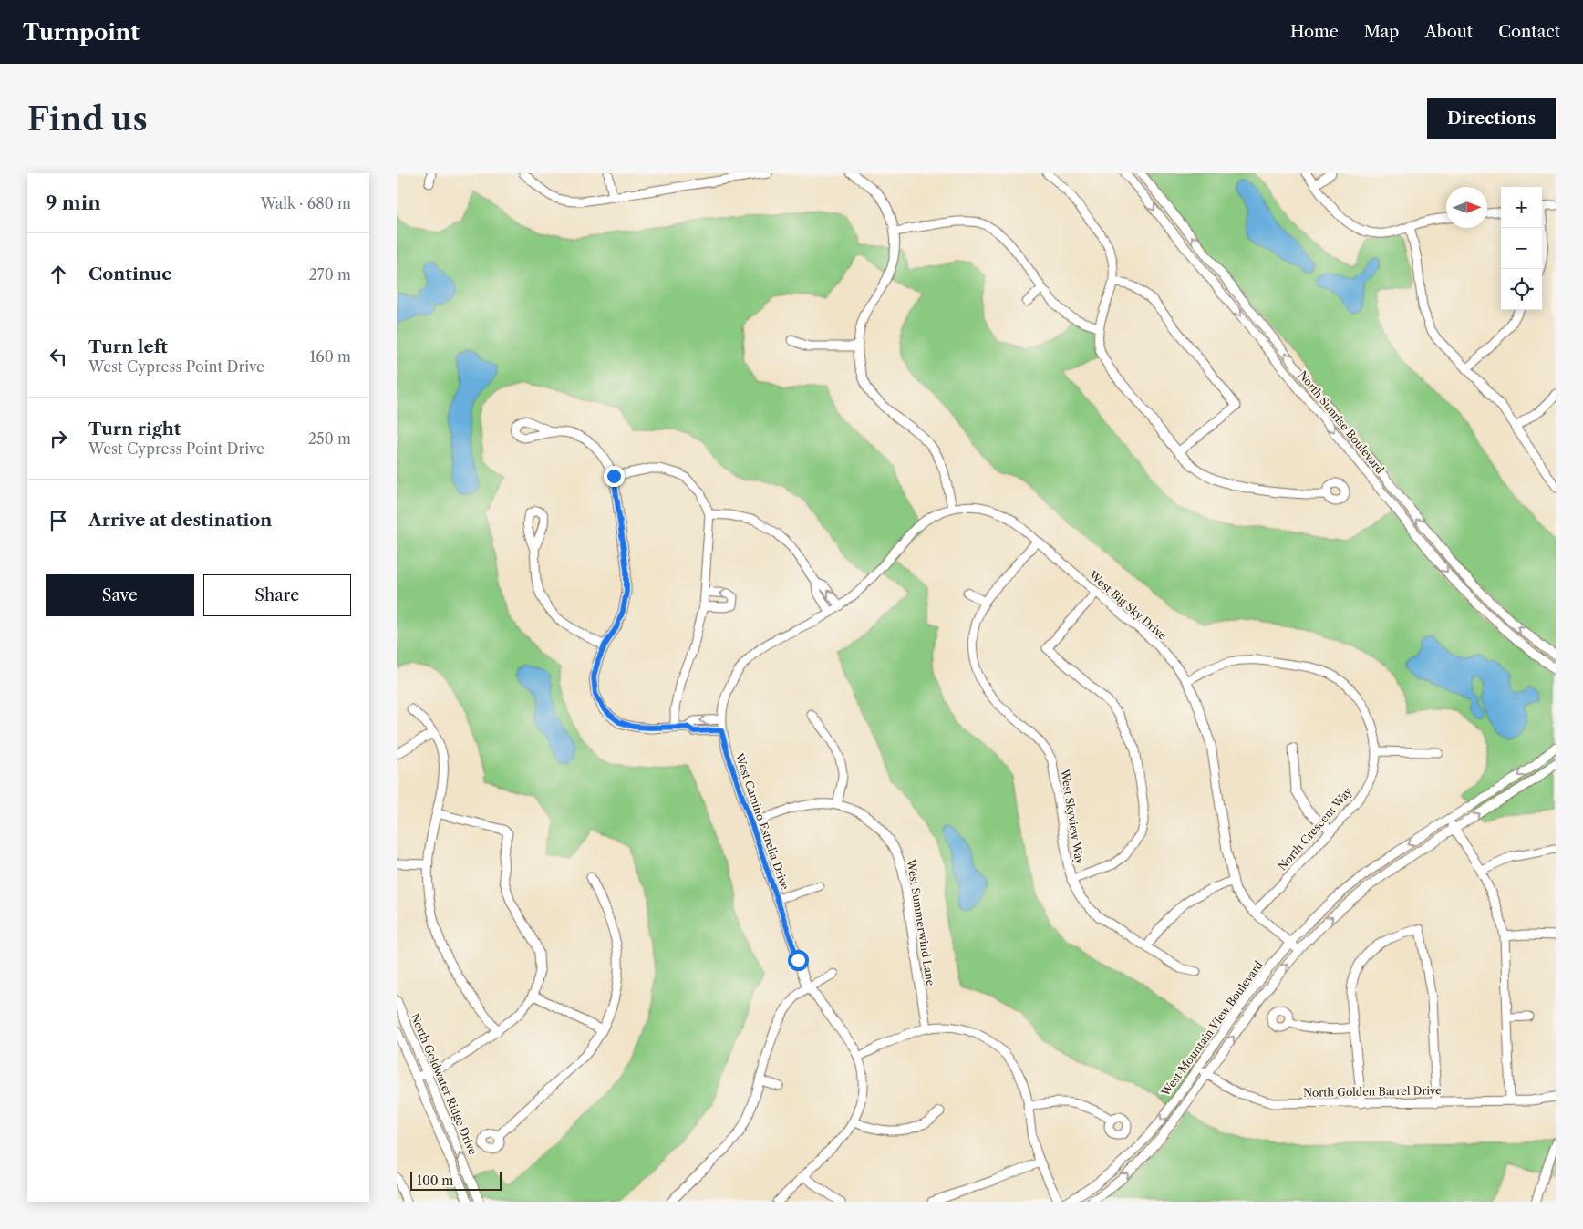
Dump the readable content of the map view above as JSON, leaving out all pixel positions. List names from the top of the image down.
{
  "streets": {
    "street": [
      "North Sunrise Boulevard",
      "West Big Sky Drive",
      "West Skyview Way",
      "West Camino Estrella Drive",
      "North Crescent Way",
      "West Summerwind Lane",
      "West Mountain View Boulevard",
      "North Goldwater Ridge Drive",
      "North Golden Barrel Drive"
    ]
  },
  "crossings": [
    ["West Big Sky Drive", "West Skyview Way"],
    ["West Big Sky Drive", "West Camino Estrella Drive"],
    ["West Big Sky Drive", "North Crescent Way"],
    ["West Big Sky Drive", "West Mountain View Boulevard"],
    ["West Camino Estrella Drive", "West Summerwind Lane"],
    ["West Mountain View Boulevard", "North Golden Barrel Drive"]
  ],
  "scale_bar": "100 m",
  "north": "right",
  "page": {
    "header": "Turnpoint",
    "nav": [
      "Home",
      "Map",
      "About",
      "Contact"
    ],
    "buttons": [
      "Directions",
      ["Save", "Share"]
    ],
    "title": "Find us",
    "heading": ["9 min", "Walk · 680 m"],
    "map_buttons": ["+", "−"],
    "list": [
      ["Continue", "270 m"],
      ["Turn left", "West Cypress Point Drive", "160 m"],
      ["Turn right", "West Cypress Point Drive", "250 m"],
      "Arrive at destination"
    ],
    "scale": "100 m"
  }
}
